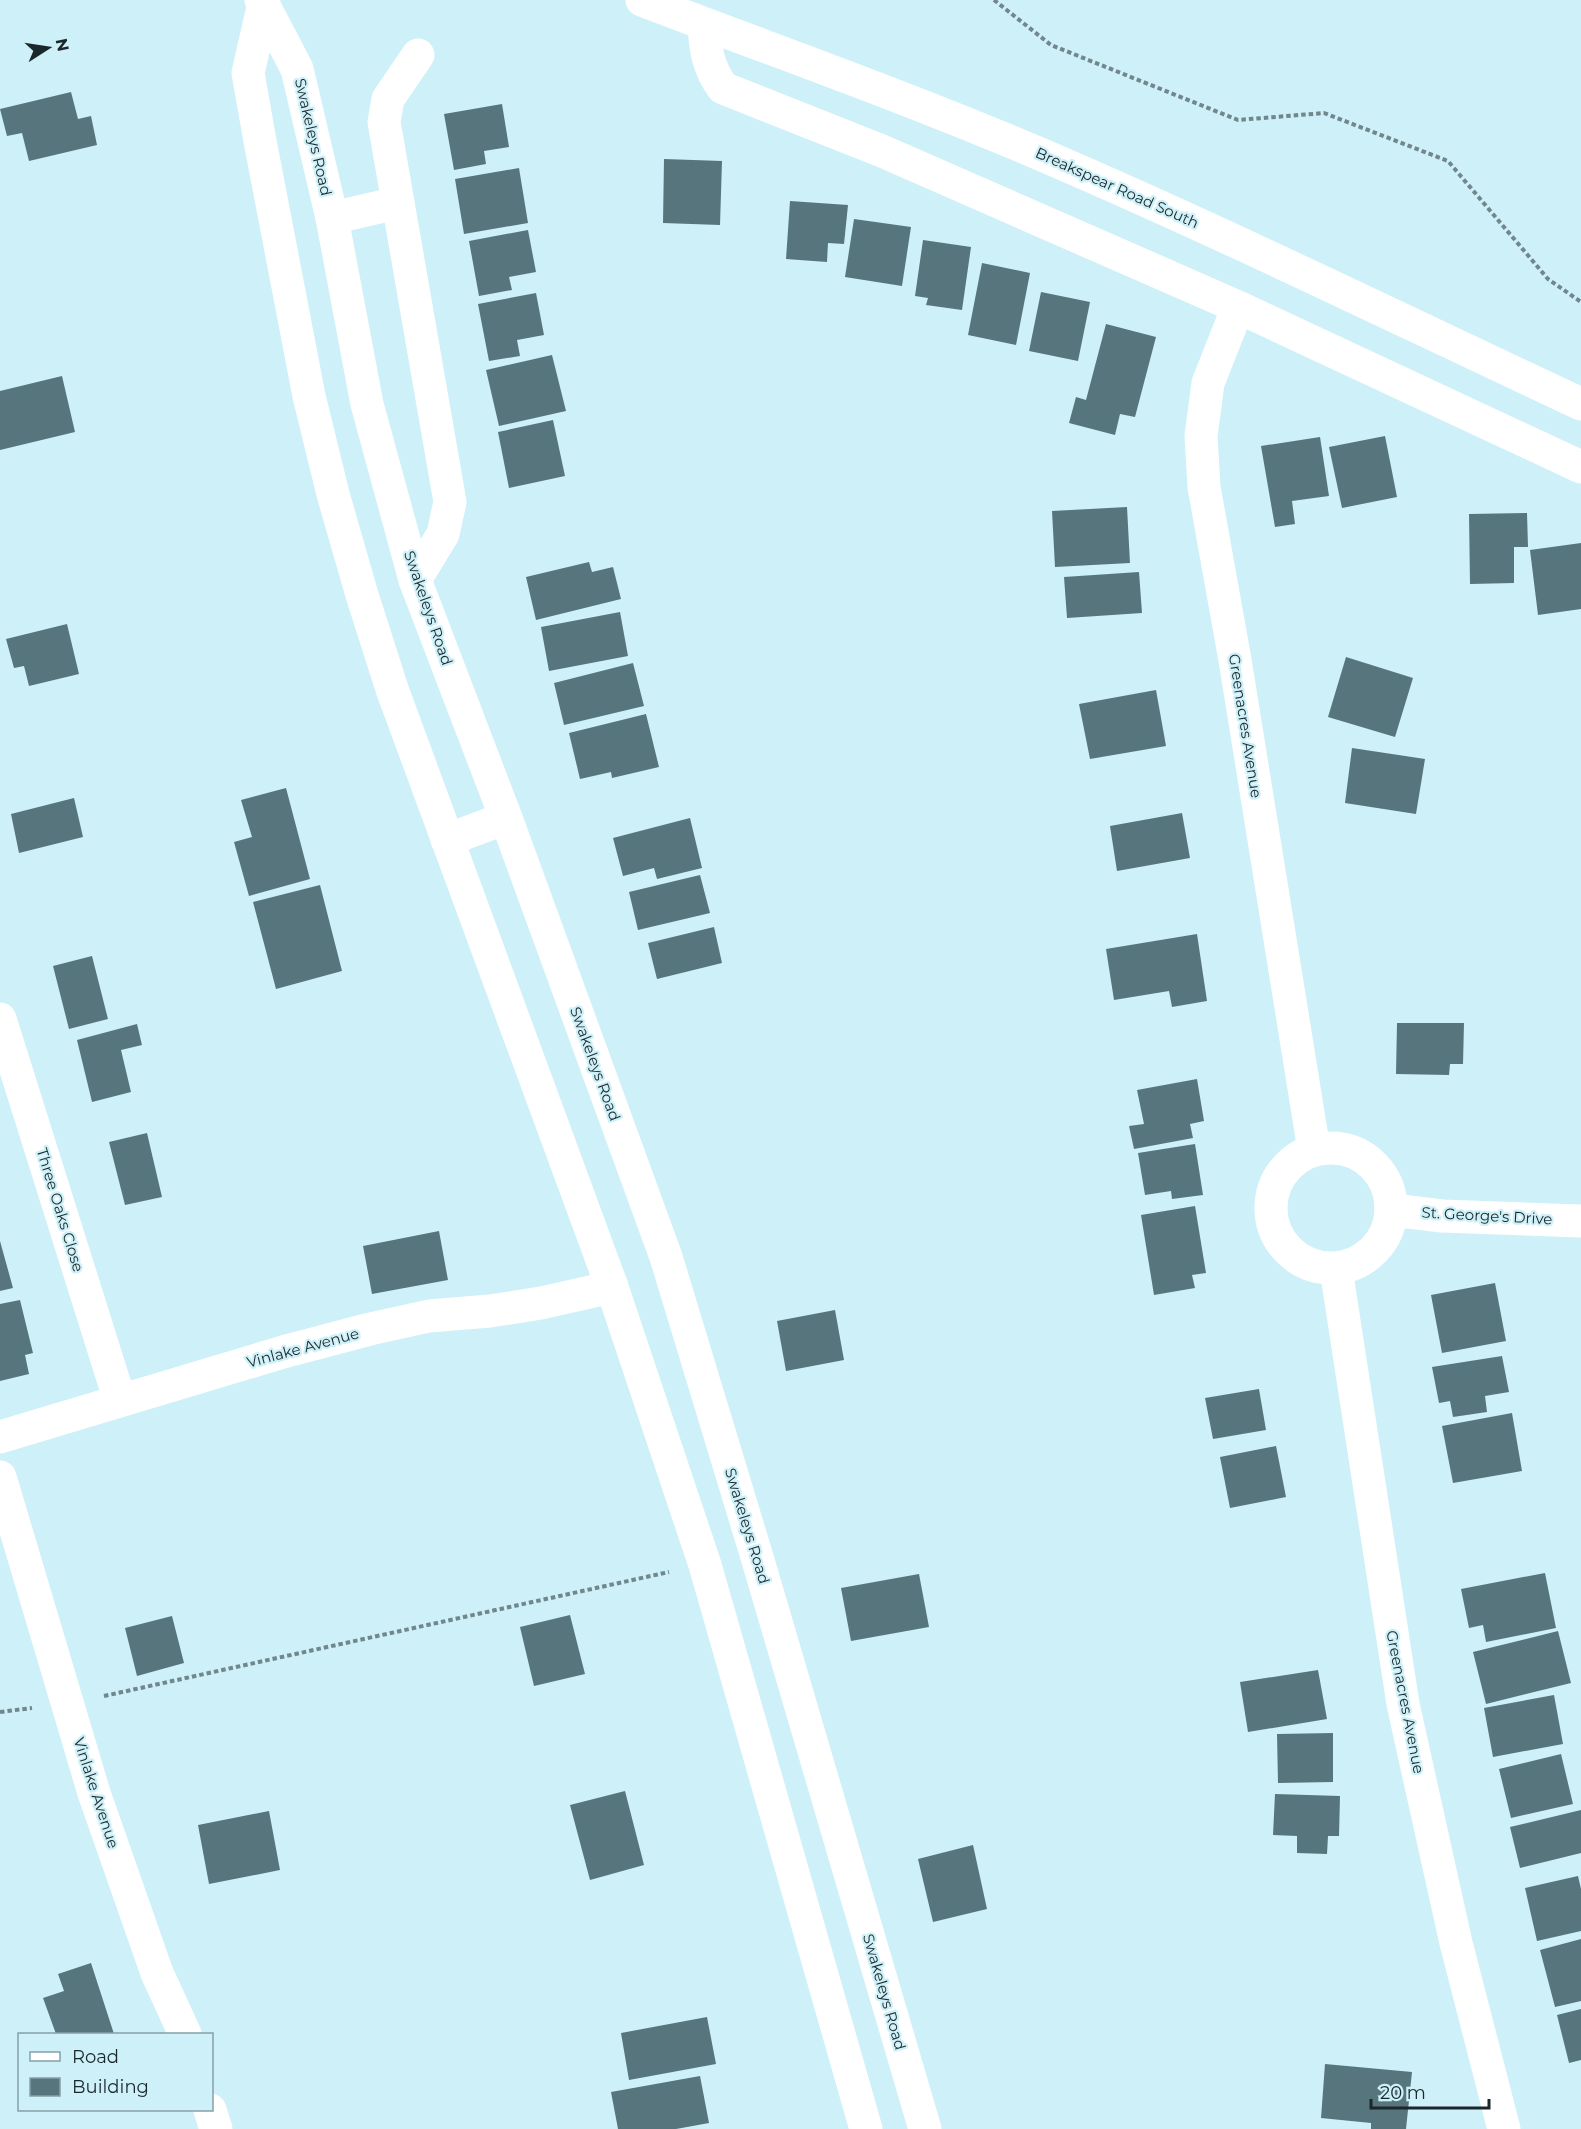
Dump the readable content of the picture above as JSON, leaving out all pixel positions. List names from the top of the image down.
{
  "streets": {
    "street": [
      "Swakeleys Road",
      "Breakspear Road South",
      "Greenacres Avenue",
      "Three Oaks Close",
      "St. George's Drive",
      "Vinlake Avenue"
    ]
  },
  "crossings": [
    ["Swakeleys Road", "Vinlake Avenue"],
    ["Greenacres Avenue", "St. George's Drive"],
    ["Three Oaks Close", "Vinlake Avenue"]
  ],
  "legend": ["Road", "Building"],
  "scale_bar": "20 m",
  "north": "right"
}
